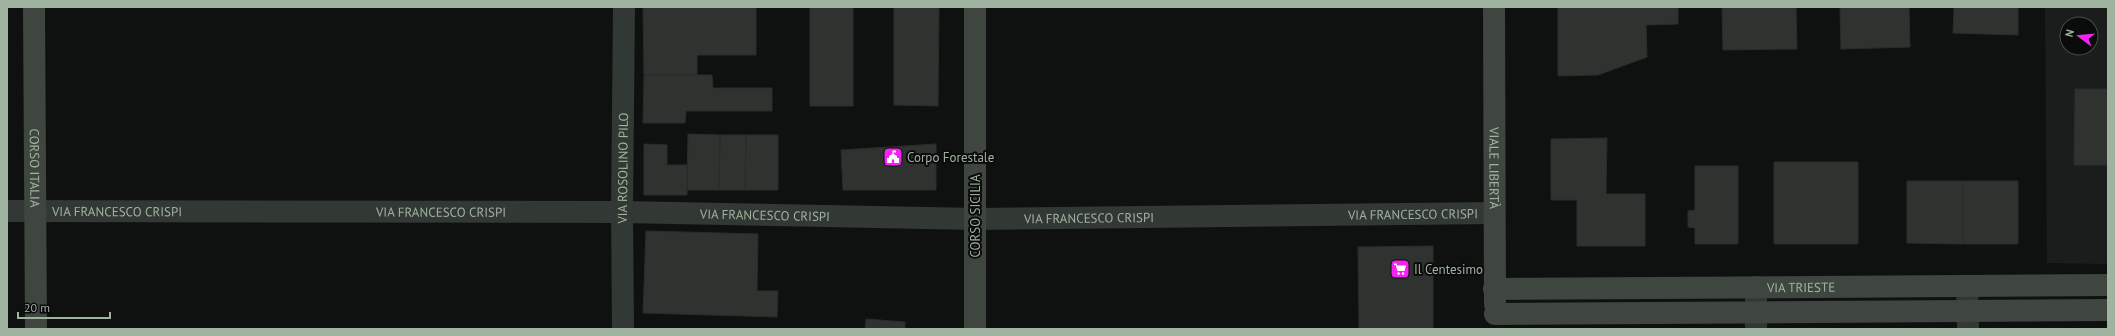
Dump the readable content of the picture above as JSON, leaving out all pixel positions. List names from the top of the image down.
{
  "streets": {
    "street": [
      "CORSO ITALIA",
      "VIA ROSOLINO PILO",
      "VIALE LIBERTÀ",
      "VIA FRANCESCO CRISPI",
      "CORSO SICILIA",
      "VIA TRIESTE"
    ]
  },
  "crossings": [
    ["CORSO ITALIA", "VIA FRANCESCO CRISPI"],
    ["VIA ROSOLINO PILO", "VIA FRANCESCO CRISPI"],
    ["VIALE LIBERTÀ", "VIA FRANCESCO CRISPI"],
    ["VIALE LIBERTÀ", "VIA TRIESTE"],
    ["VIA FRANCESCO CRISPI", "CORSO SICILIA"]
  ],
  "places": {
    "public building": ["Corpo Forestale"],
    "supermarket": ["Il Centesimo"]
  },
  "scale_bar": "20 m",
  "north": "left"
}
